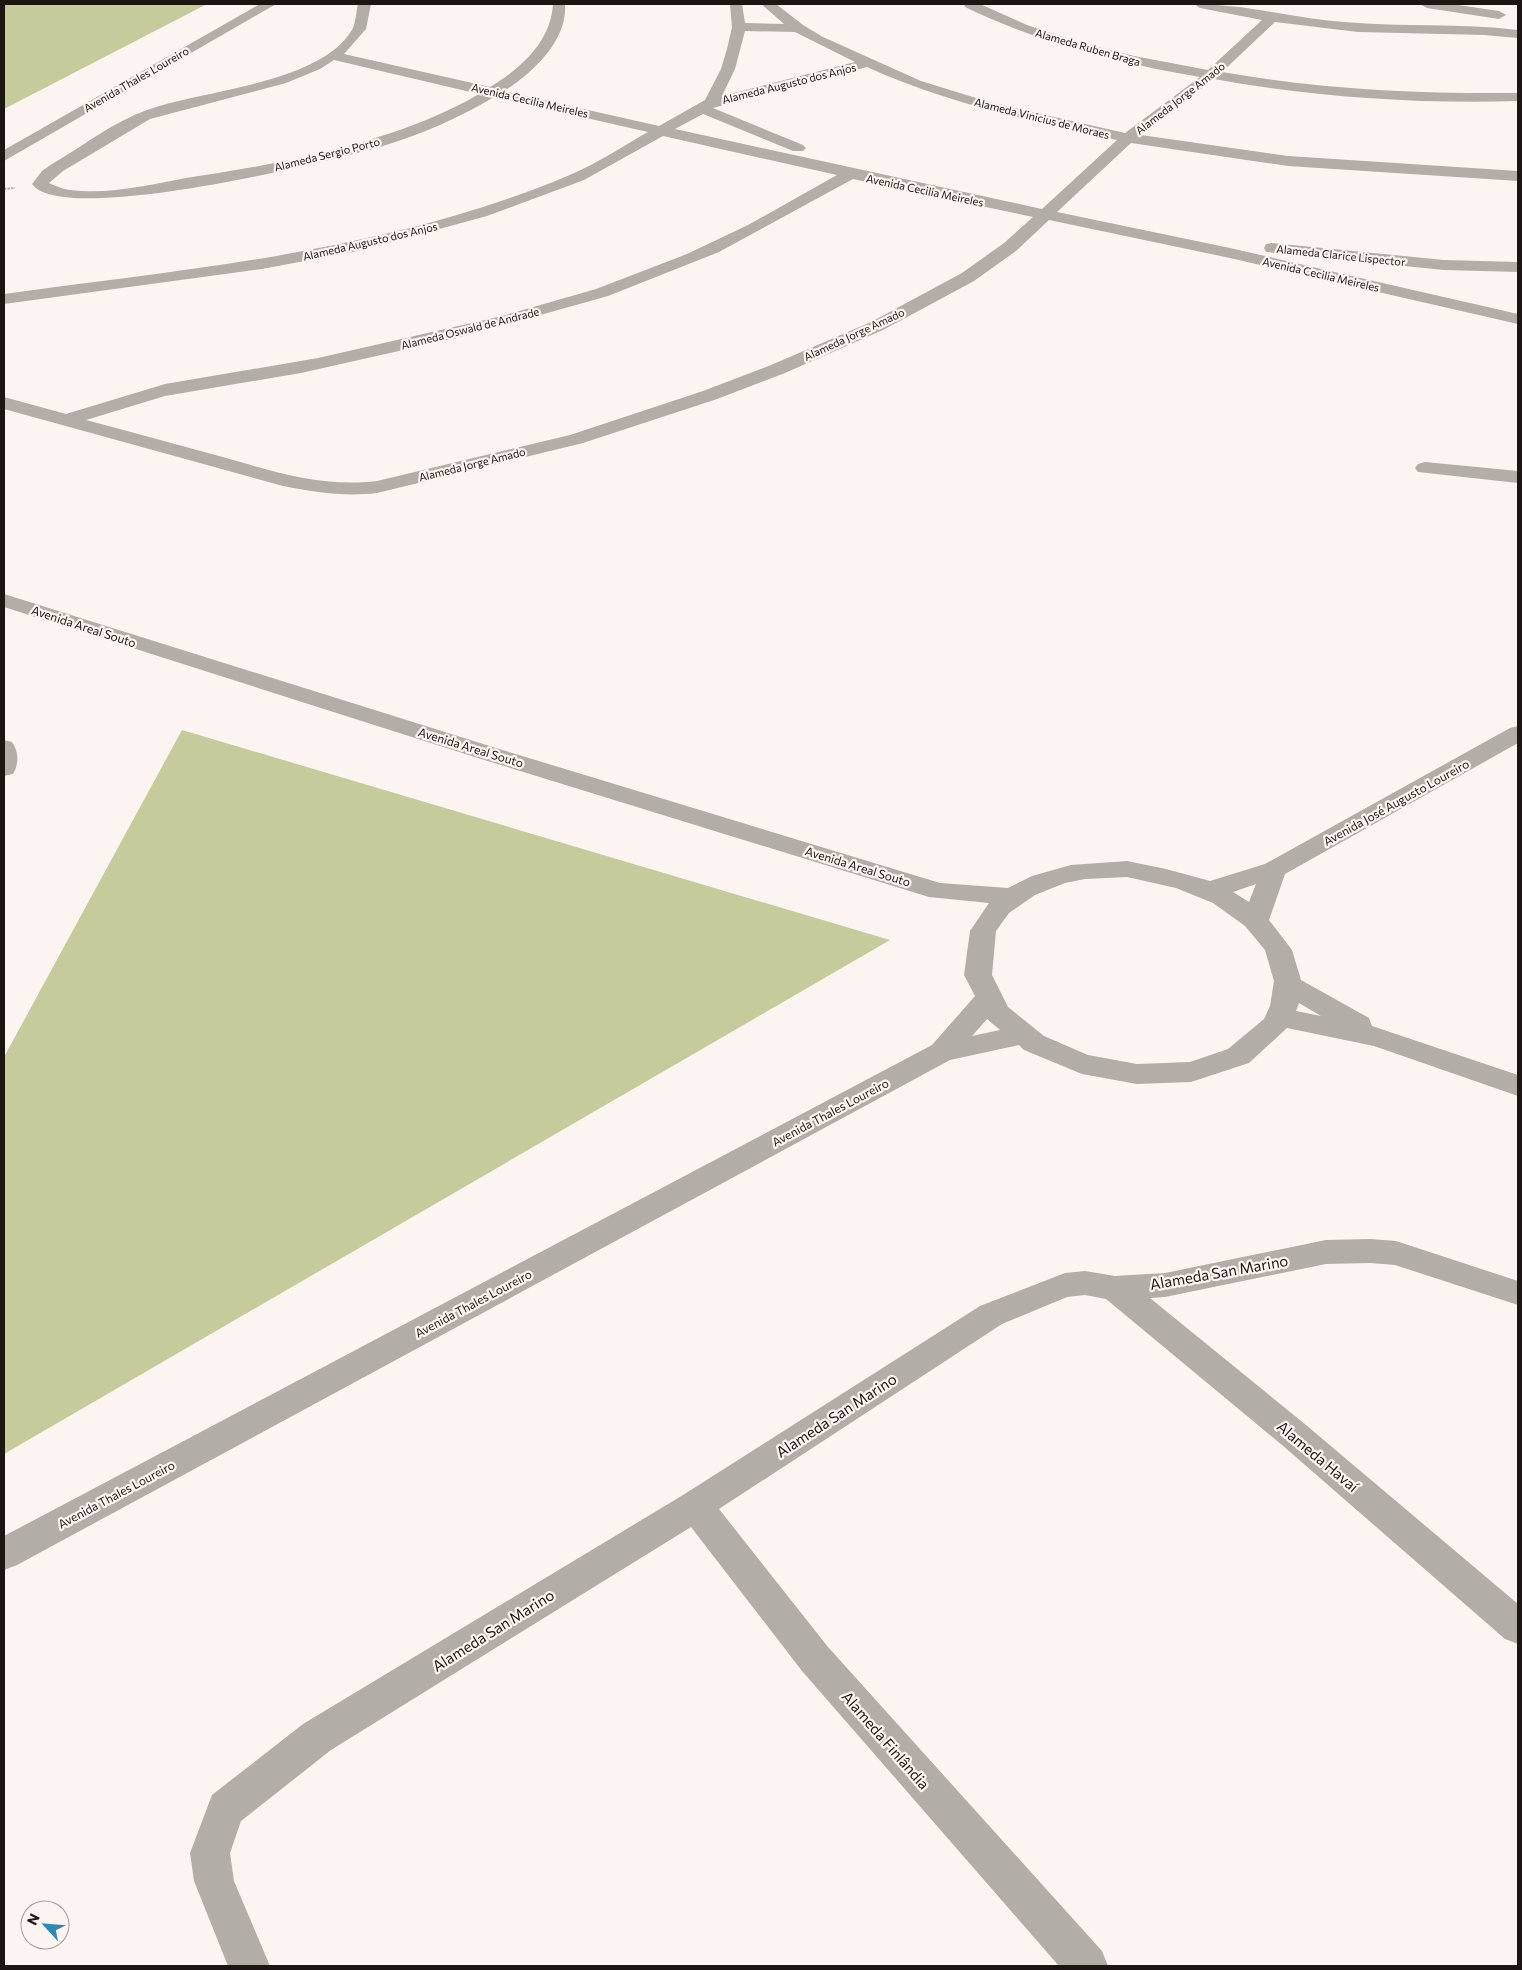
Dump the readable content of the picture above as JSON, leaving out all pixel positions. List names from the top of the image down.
{
  "streets": {
    "street": [
      "Alameda Ruben Braga",
      "Avenida Thales Loureiro",
      "Alameda Augusto dos Anjos",
      "Alameda Jorge Amado",
      "Avenida Cecilia Meireles",
      "Alameda Vinicius de Moraes",
      "Alameda Sergio Porto",
      "Alameda Clarice Lispector",
      "Alameda Oswald de Andrade",
      "Avenida Areal Souto",
      "Avenida José Augusto Loureiro",
      "Alameda San Marino",
      "Alameda Havaí",
      "Alameda Finlândia"
    ]
  },
  "crossings": [
    ["Alameda Ruben Braga", "Alameda Jorge Amado"],
    ["Alameda Augusto dos Anjos", "Avenida Cecilia Meireles"],
    ["Alameda Augusto dos Anjos", "Alameda Vinicius de Moraes"],
    ["Alameda Jorge Amado", "Avenida Cecilia Meireles"],
    ["Alameda Jorge Amado", "Alameda Vinicius de Moraes"],
    ["Alameda Jorge Amado", "Alameda Oswald de Andrade"],
    ["Avenida Cecilia Meireles", "Alameda Sergio Porto"],
    ["Avenida Cecilia Meireles", "Alameda Clarice Lispector"],
    ["Avenida Cecilia Meireles", "Alameda Oswald de Andrade"],
    ["Alameda San Marino", "Alameda Havaí"],
    ["Alameda San Marino", "Alameda Finlândia"]
  ],
  "north": "top left"
}
